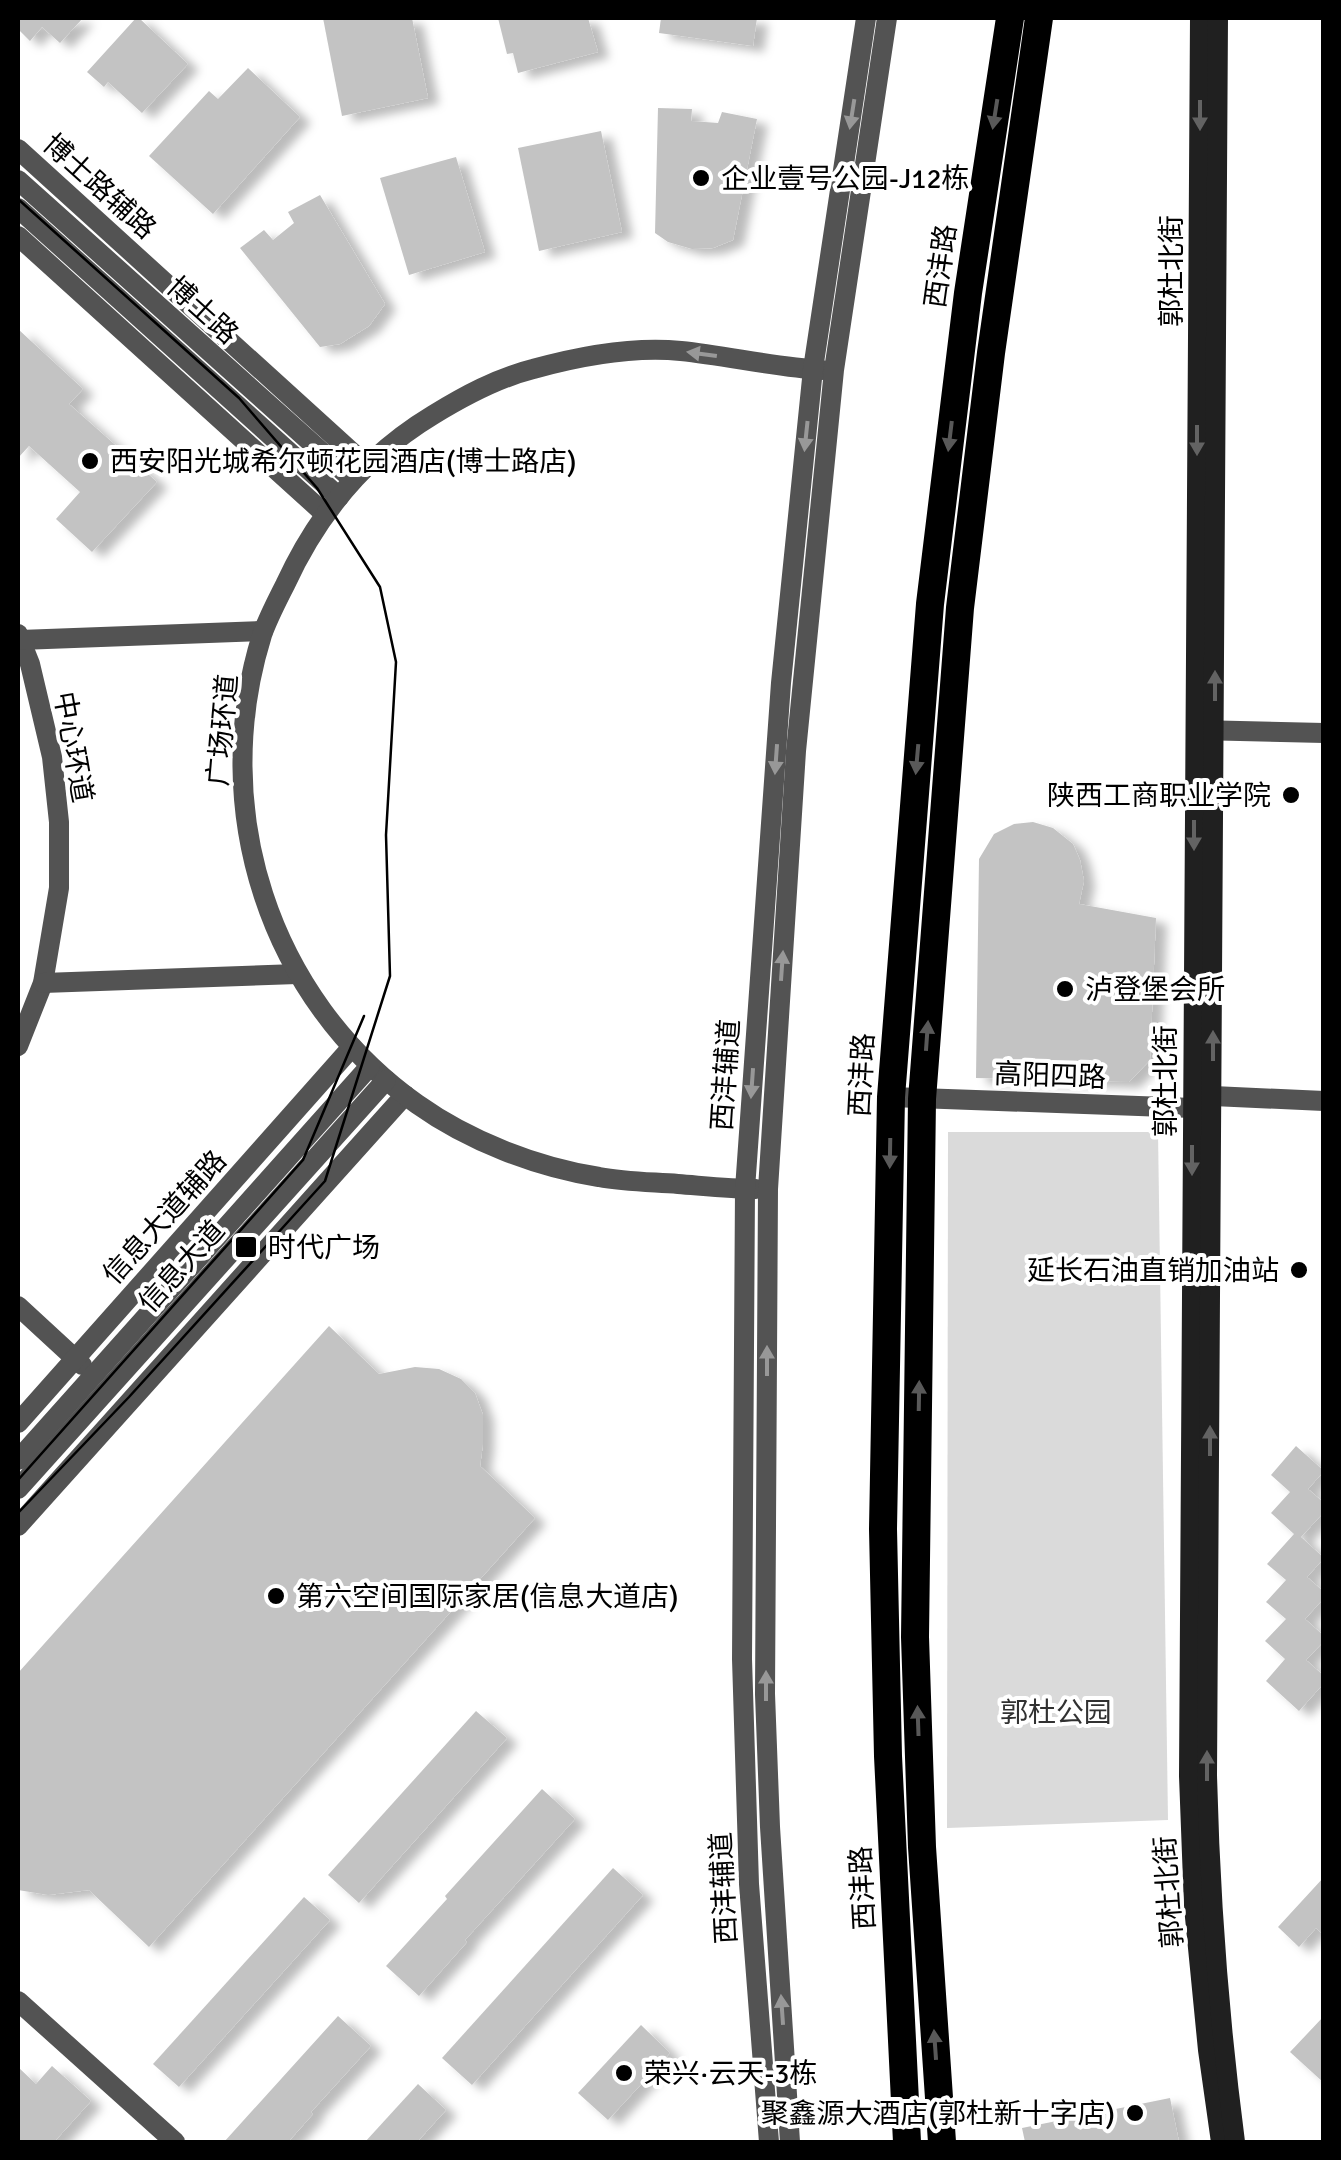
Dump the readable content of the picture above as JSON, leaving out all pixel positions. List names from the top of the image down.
{
  "streets": {
    "highway": ["西沣路"],
    "main road": ["郭杜北街"],
    "street": [
      "博士路辅路",
      "博士路",
      "广场环道",
      "中心环道",
      "西沣辅道",
      "高阳四路",
      "信息大道辅路",
      "信息大道"
    ]
  },
  "crossings": [
    ["博士路辅路", "博士路"],
    ["博士路辅路", "广场环道"],
    ["西沣路", "高阳四路"],
    ["郭杜北街", "高阳四路"],
    ["博士路", "广场环道"],
    ["广场环道", "西沣辅道"],
    ["广场环道", "信息大道辅路"],
    ["广场环道", "信息大道"]
  ],
  "parks": ["郭杜公园"],
  "places": {
    "other": [
      "企业壹号公园-J12栋",
      "西安阳光城希尔顿花园酒店(博士路店)",
      "陕西工商职业学院",
      "泸登堡会所",
      "延长石油直销加油站",
      "第六空间国际家居(信息大道店)",
      "荣兴·云天-3栋",
      "聚鑫源大酒店(郭杜新十字店)"
    ],
    "transit": ["时代广场"]
  }
}
